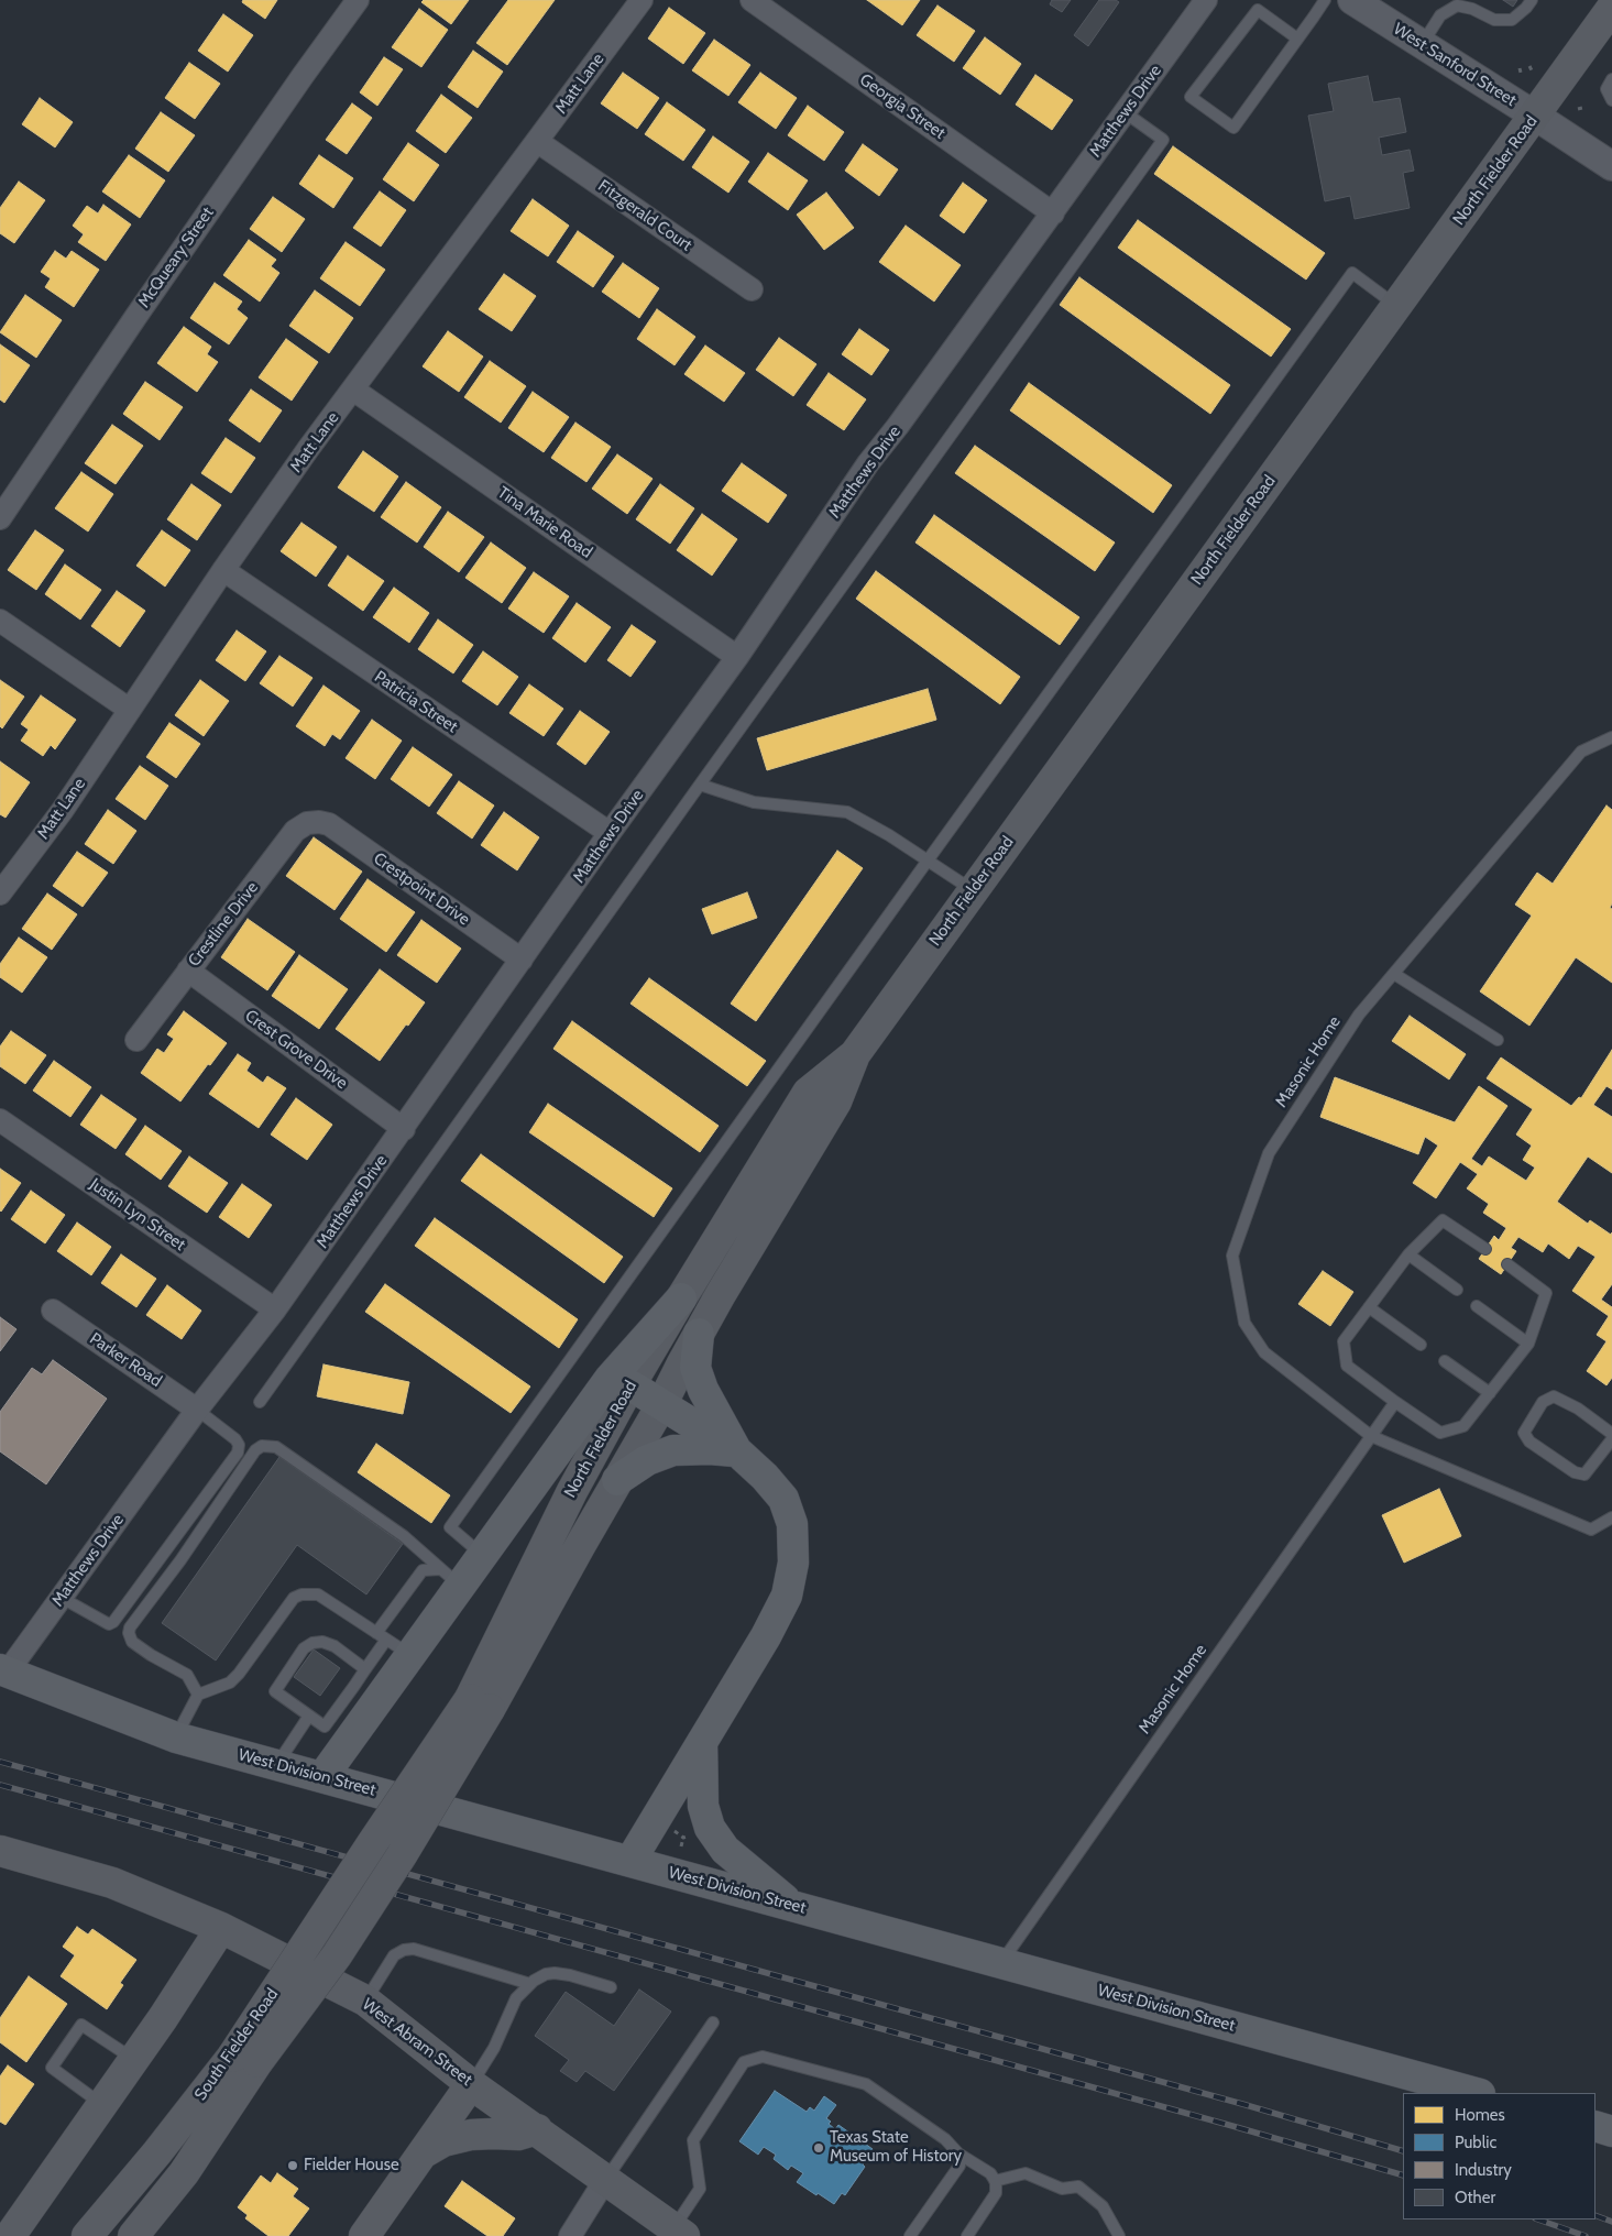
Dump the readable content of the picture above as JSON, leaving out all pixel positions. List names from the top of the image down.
{
  "streets": {
    "main road": [
      "North Fielder Road",
      "West Division Street",
      "West Abram Street",
      "South Fielder Road"
    ],
    "street": [
      "West Sanford Street",
      "Matt Lane",
      "Georgia Street",
      "Matthews Drive",
      "Fitzgerald Court",
      "McQueary Street",
      "Tina Marie Road",
      "Patricia Street",
      "Crestpoint Drive",
      "Crestline Drive",
      "Crest Grove Drive",
      "Justin Lyn Street",
      "Parker Road"
    ],
    "lane": ["Masonic Home"]
  },
  "crossings": [
    ["West Sanford Street", "North Fielder Road"],
    ["Matt Lane", "Fitzgerald Court"],
    ["Matt Lane", "Tina Marie Road"],
    ["Matt Lane", "Patricia Street"],
    ["Georgia Street", "Matthews Drive"],
    ["Matthews Drive", "Tina Marie Road"],
    ["Matthews Drive", "Patricia Street"],
    ["Matthews Drive", "Crestpoint Drive"],
    ["Matthews Drive", "Crest Grove Drive"],
    ["Matthews Drive", "Justin Lyn Street"],
    ["Matthews Drive", "Parker Road"],
    ["Matthews Drive", "West Division Street"],
    ["North Fielder Road", "South Fielder Road"],
    ["Crestpoint Drive", "Crestline Drive"],
    ["Crestline Drive", "Crest Grove Drive"],
    ["Masonic Home", "West Division Street"]
  ],
  "places": ["Texas State Museum of History", "Fielder House"],
  "legend": [
    "Homes",
    "Public",
    "Industry",
    "Other"
  ]
}
